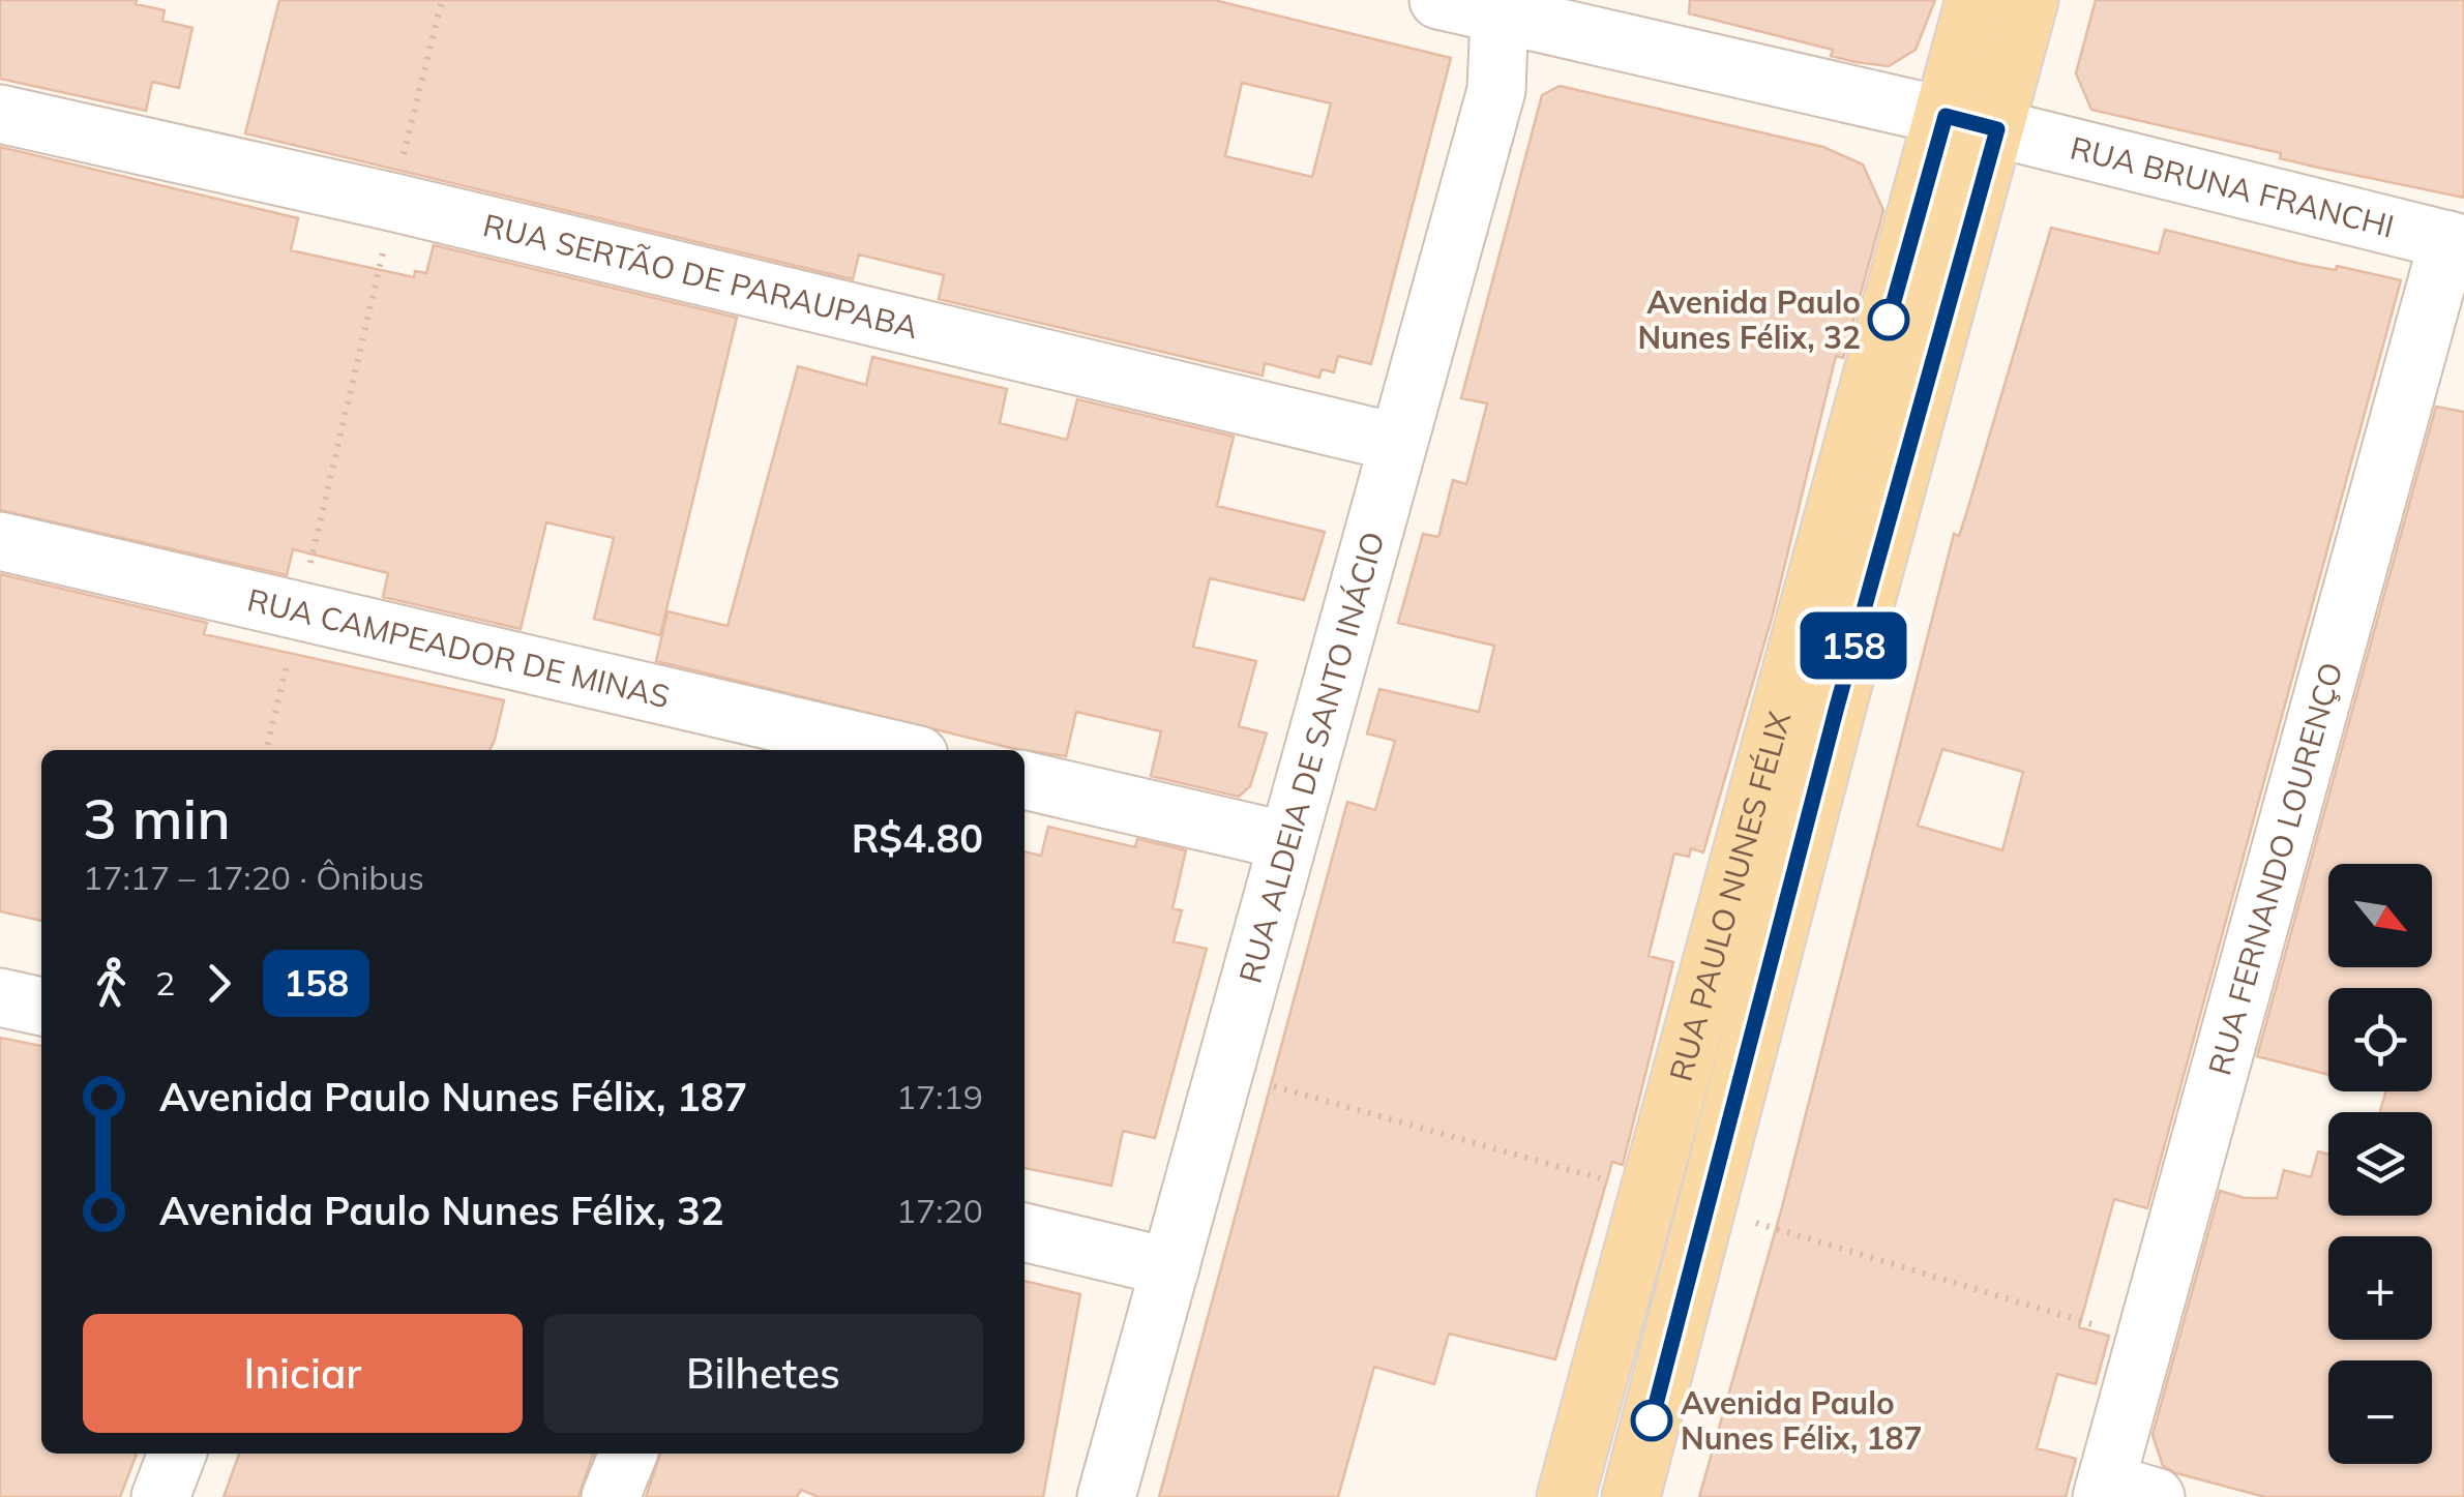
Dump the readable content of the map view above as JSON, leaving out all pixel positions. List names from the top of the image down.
{
  "streets": {
    "main road": ["RUA PAULO NUNES FÉLIX"],
    "street": [
      "RUA BRUNA FRANCHI",
      "RUA SERTÃO DE PARAUPABA",
      "RUA CAMPEADOR DE MINAS",
      "RUA ALDEIA DE SANTO INÁCIO",
      "RUA FERNANDO LOURENÇO"
    ]
  },
  "crossings": [
    ["RUA BRUNA FRANCHI", "RUA ALDEIA DE SANTO INÁCIO"],
    ["RUA BRUNA FRANCHI", "RUA FERNANDO LOURENÇO"],
    ["RUA BRUNA FRANCHI", "RUA PAULO NUNES FÉLIX"],
    ["RUA SERTÃO DE PARAUPABA", "RUA ALDEIA DE SANTO INÁCIO"]
  ],
  "places": ["Avenida Paulo Nunes Félix, 32", "Avenida Paulo Nunes Félix, 187"],
  "lines": ["bus line 158"],
  "north": "bottom right",
  "page": {
    "on_map": "158",
    "heading": ["3 min", "17:17 – 17:20 · Ônibus", "R$4.80"],
    "map_buttons": ["+", "−"],
    "legs": ["2", "158"],
    "list": [
      {
        "name": "Avenida Paulo Nunes Félix, 187",
        "value": "17:19"
      },
      {
        "name": "Avenida Paulo Nunes Félix, 32",
        "value": "17:20"
      }
    ],
    "buttons": ["Iniciar", "Bilhetes"]
  }
}
